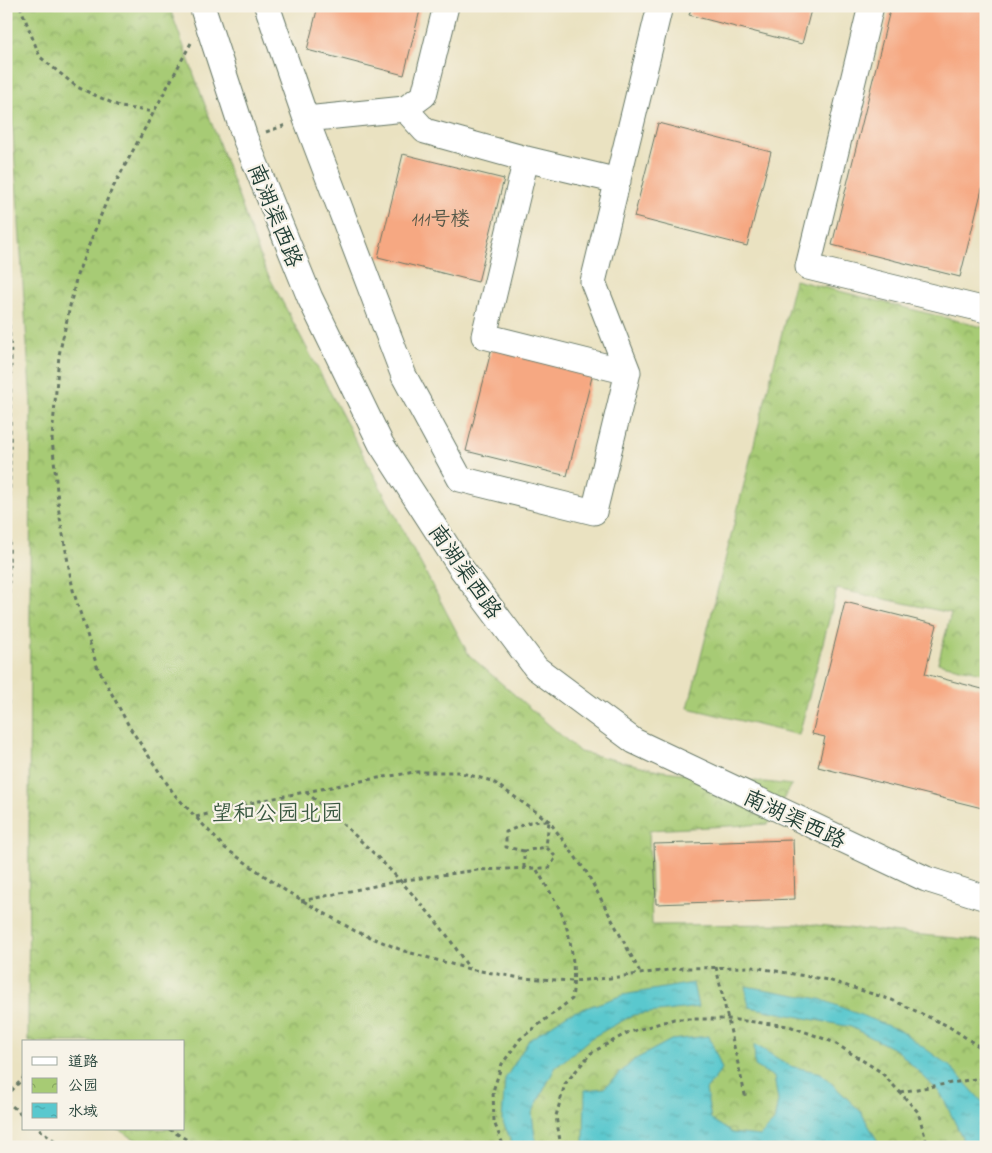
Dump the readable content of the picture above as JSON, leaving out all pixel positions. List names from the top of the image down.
{
  "streets": {
    "street": ["南湖渠西路"]
  },
  "parks": ["望和公园北园"],
  "house_numbers": ["111号楼"],
  "legend": ["道路", "公园", "水域"]
}
